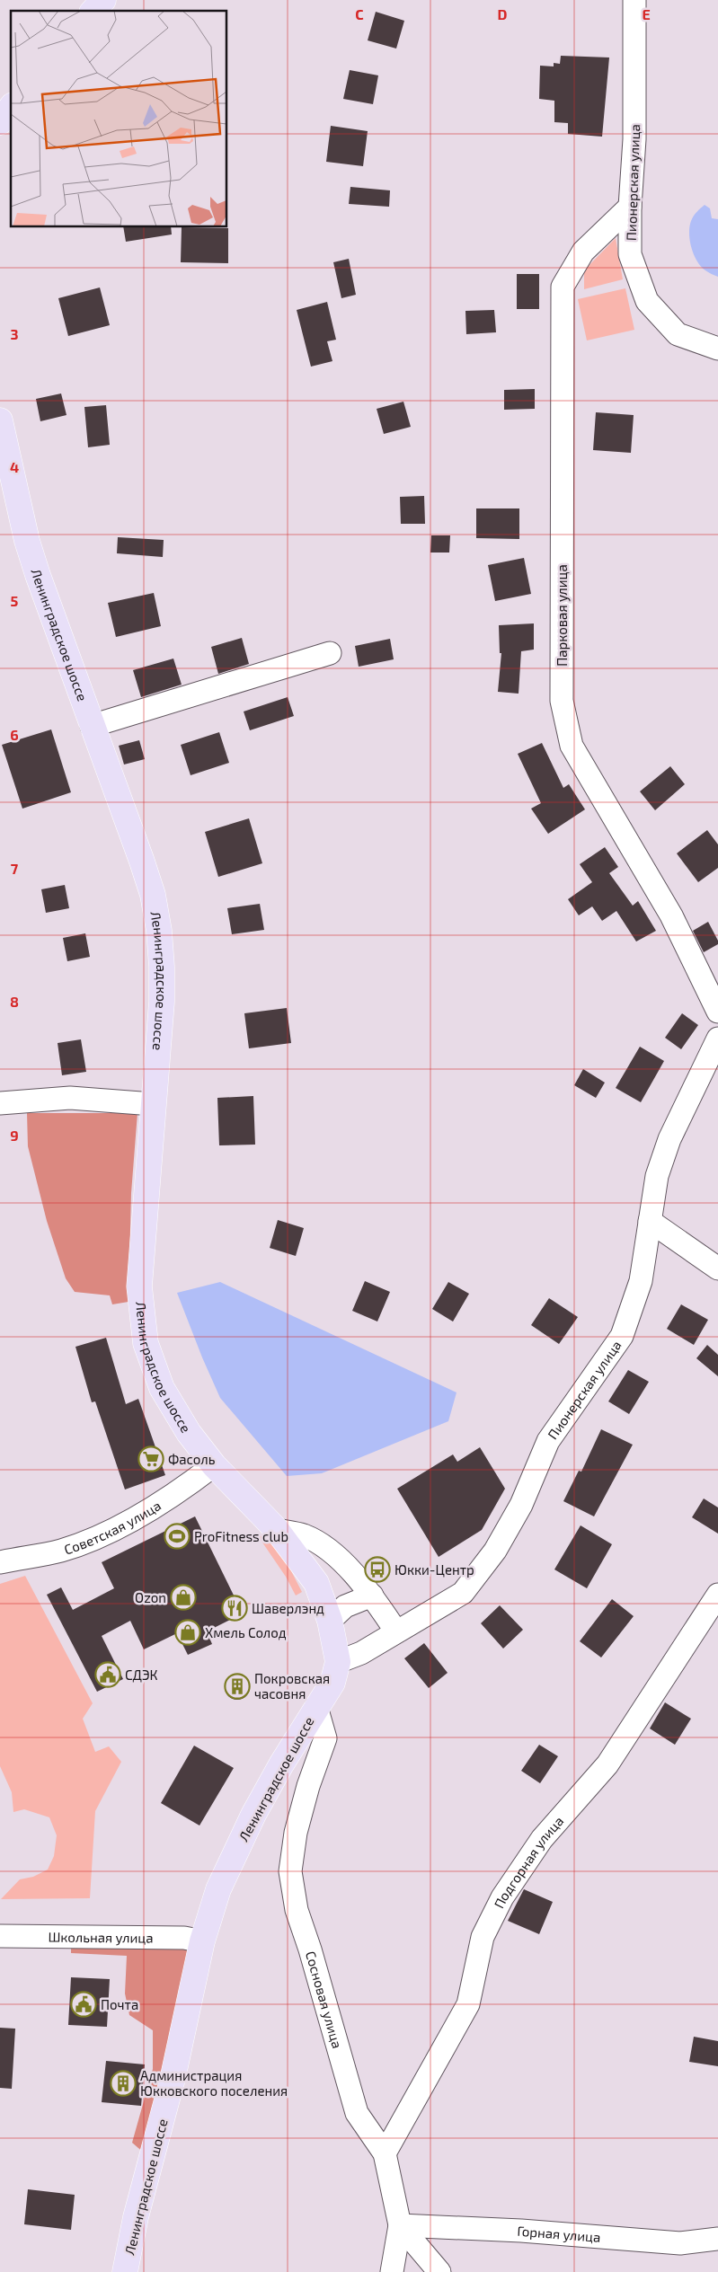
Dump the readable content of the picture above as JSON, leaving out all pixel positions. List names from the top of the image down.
{
  "streets": {
    "main road": ["Ленинградское шоссе"],
    "street": [
      "Пионерская улица",
      "Парковая улица",
      "Советская улица",
      "Подгорная улица",
      "Школьная улица",
      "Сосновая улица",
      "Горная улица"
    ]
  },
  "crossings": [
    ["Пионерская улица", "Парковая улица"],
    ["Пионерская улица", "Ленинградское шоссе"],
    ["Ленинградское шоссе", "Советская улица"],
    ["Ленинградское шоссе", "Школьная улица"],
    ["Ленинградское шоссе", "Сосновая улица"],
    ["Подгорная улица", "Сосновая улица"],
    ["Сосновая улица", "Горная улица"]
  ],
  "places": {
    "supermarket": ["Фасоль"],
    "sports": ["ProFitness club"],
    "bus stop": ["Юкки-Центр"],
    "shop": ["Ozon", "Хмель Солод"],
    "restaurant": ["Шаверлэнд"],
    "public building": ["СДЭК", "Почта"],
    "building": ["Покровская часовня", "Администрация Юкковского поселения"]
  },
  "grid": {
    "columns": ["C", "D", "E"],
    "rows": [
      "3",
      "4",
      "5",
      "6",
      "7",
      "8",
      "9"
    ]
  }
}
